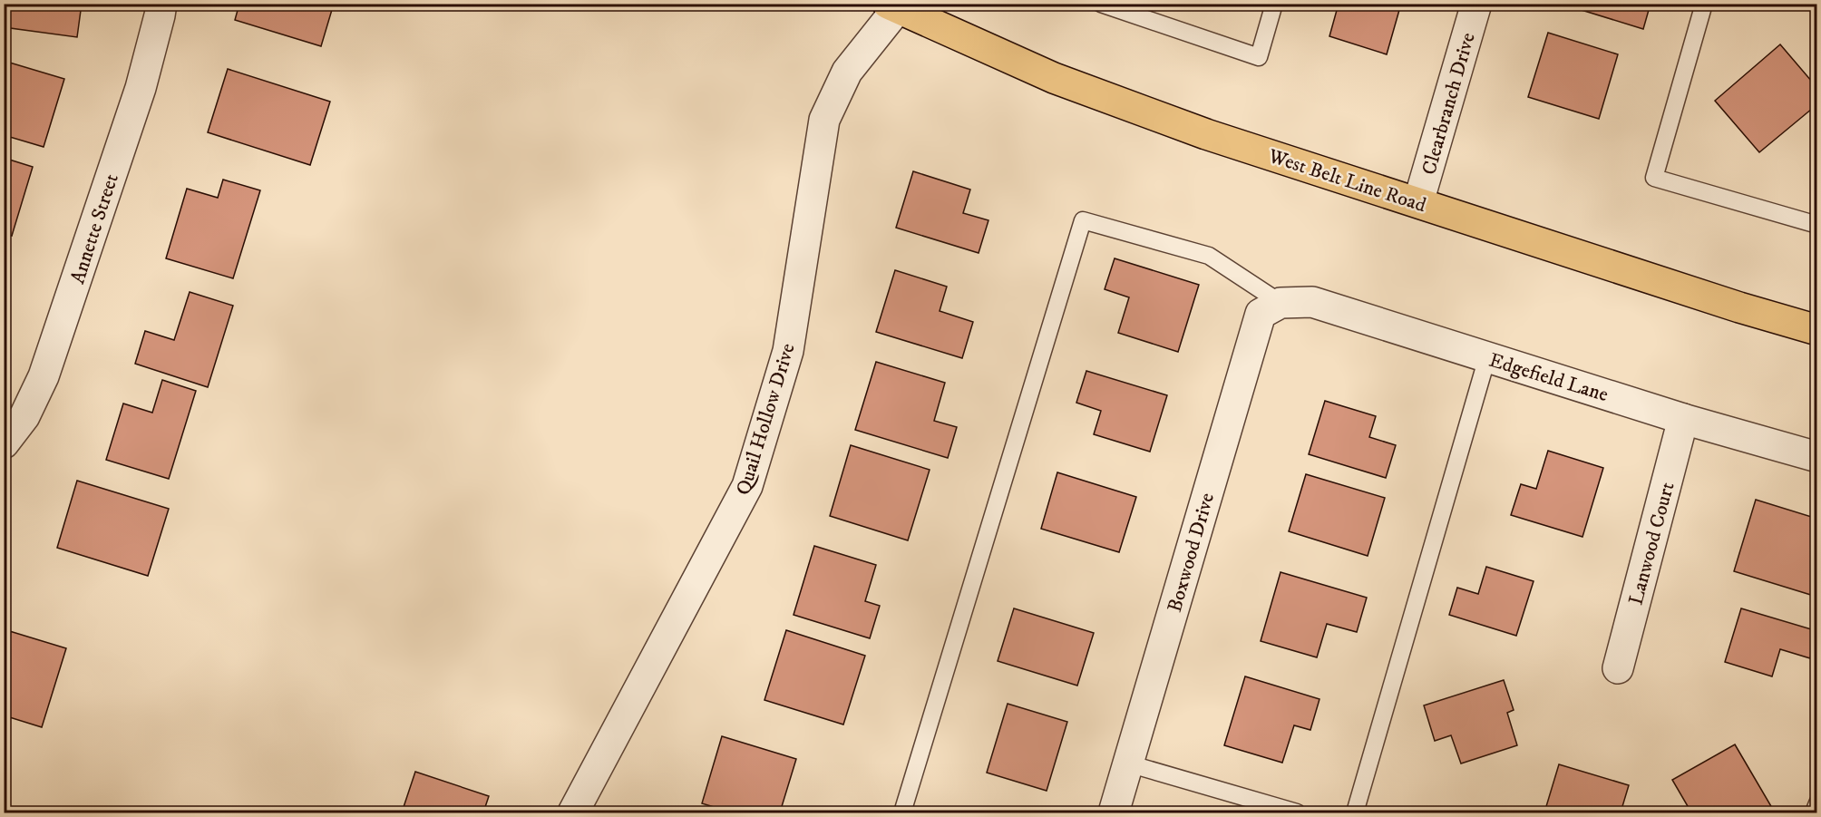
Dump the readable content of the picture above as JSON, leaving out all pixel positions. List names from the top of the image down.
{
  "streets": {
    "main road": ["West Belt Line Road"],
    "street": [
      "Clearbranch Drive",
      "Annette Street",
      "Edgefield Lane",
      "Quail Hollow Drive",
      "Lanwood Court",
      "Boxwood Drive"
    ]
  },
  "crossings": [
    ["Clearbranch Drive", "West Belt Line Road"],
    ["West Belt Line Road", "Quail Hollow Drive"],
    ["Edgefield Lane", "Lanwood Court"],
    ["Edgefield Lane", "Boxwood Drive"]
  ]
}
